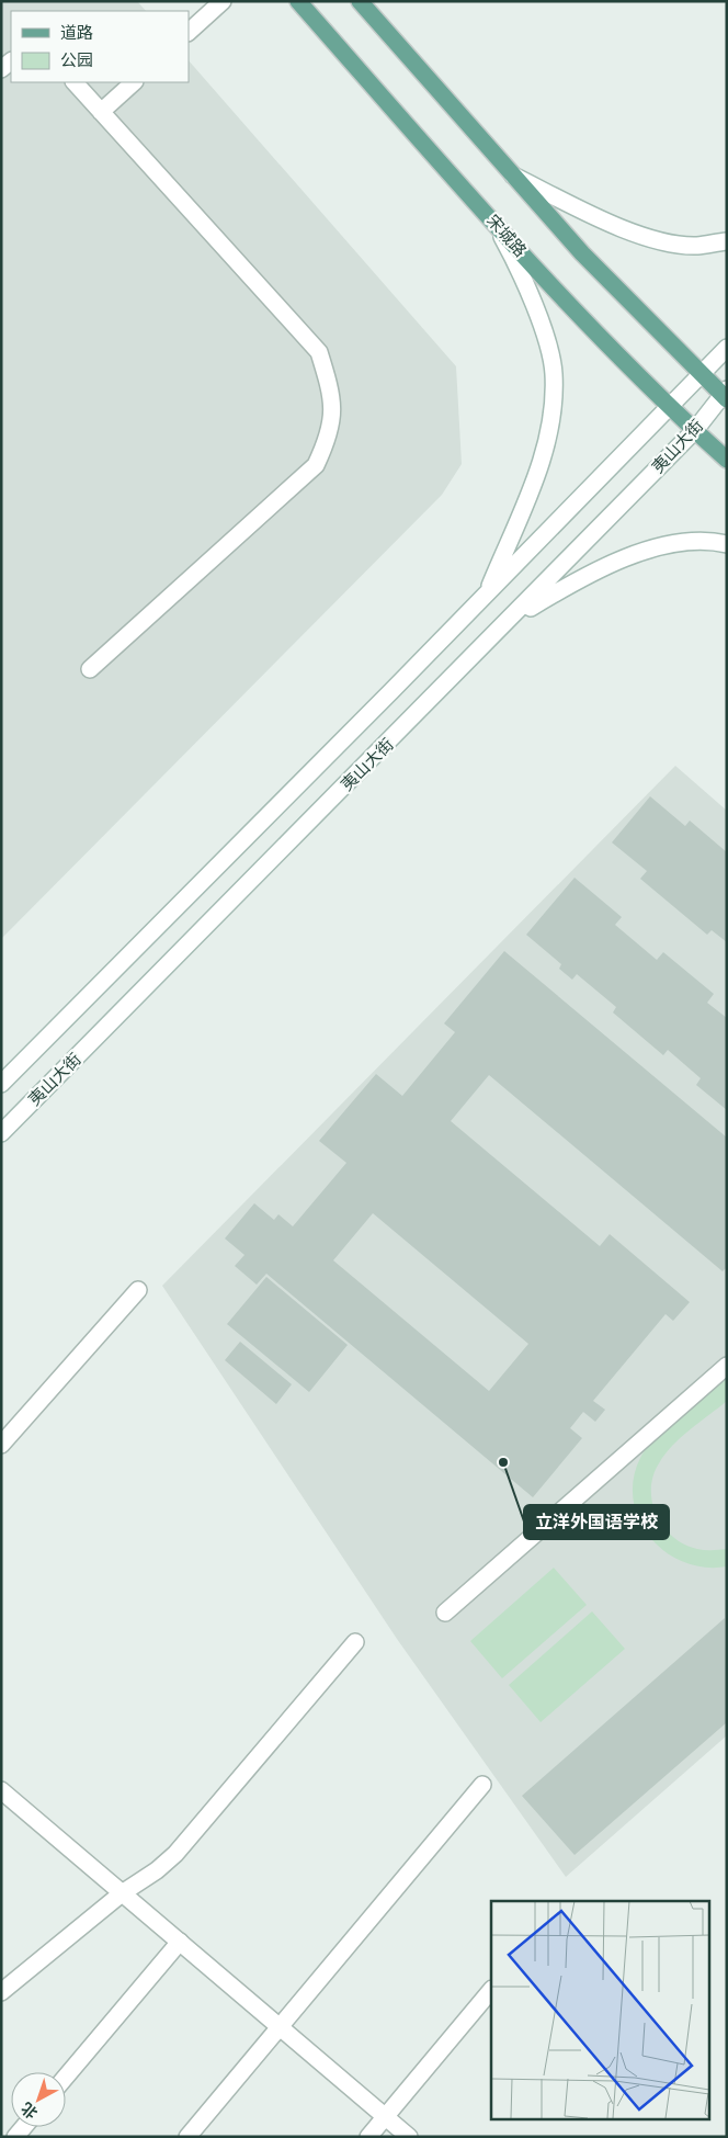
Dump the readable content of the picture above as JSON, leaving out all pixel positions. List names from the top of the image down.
{
  "streets": {
    "main road": ["宋城路", "夷山大街"]
  },
  "crossings": [
    ["宋城路", "夷山大街"]
  ],
  "places": ["立洋外国语学校"],
  "legend": ["道路", "公园"],
  "north": "bottom left"
}
